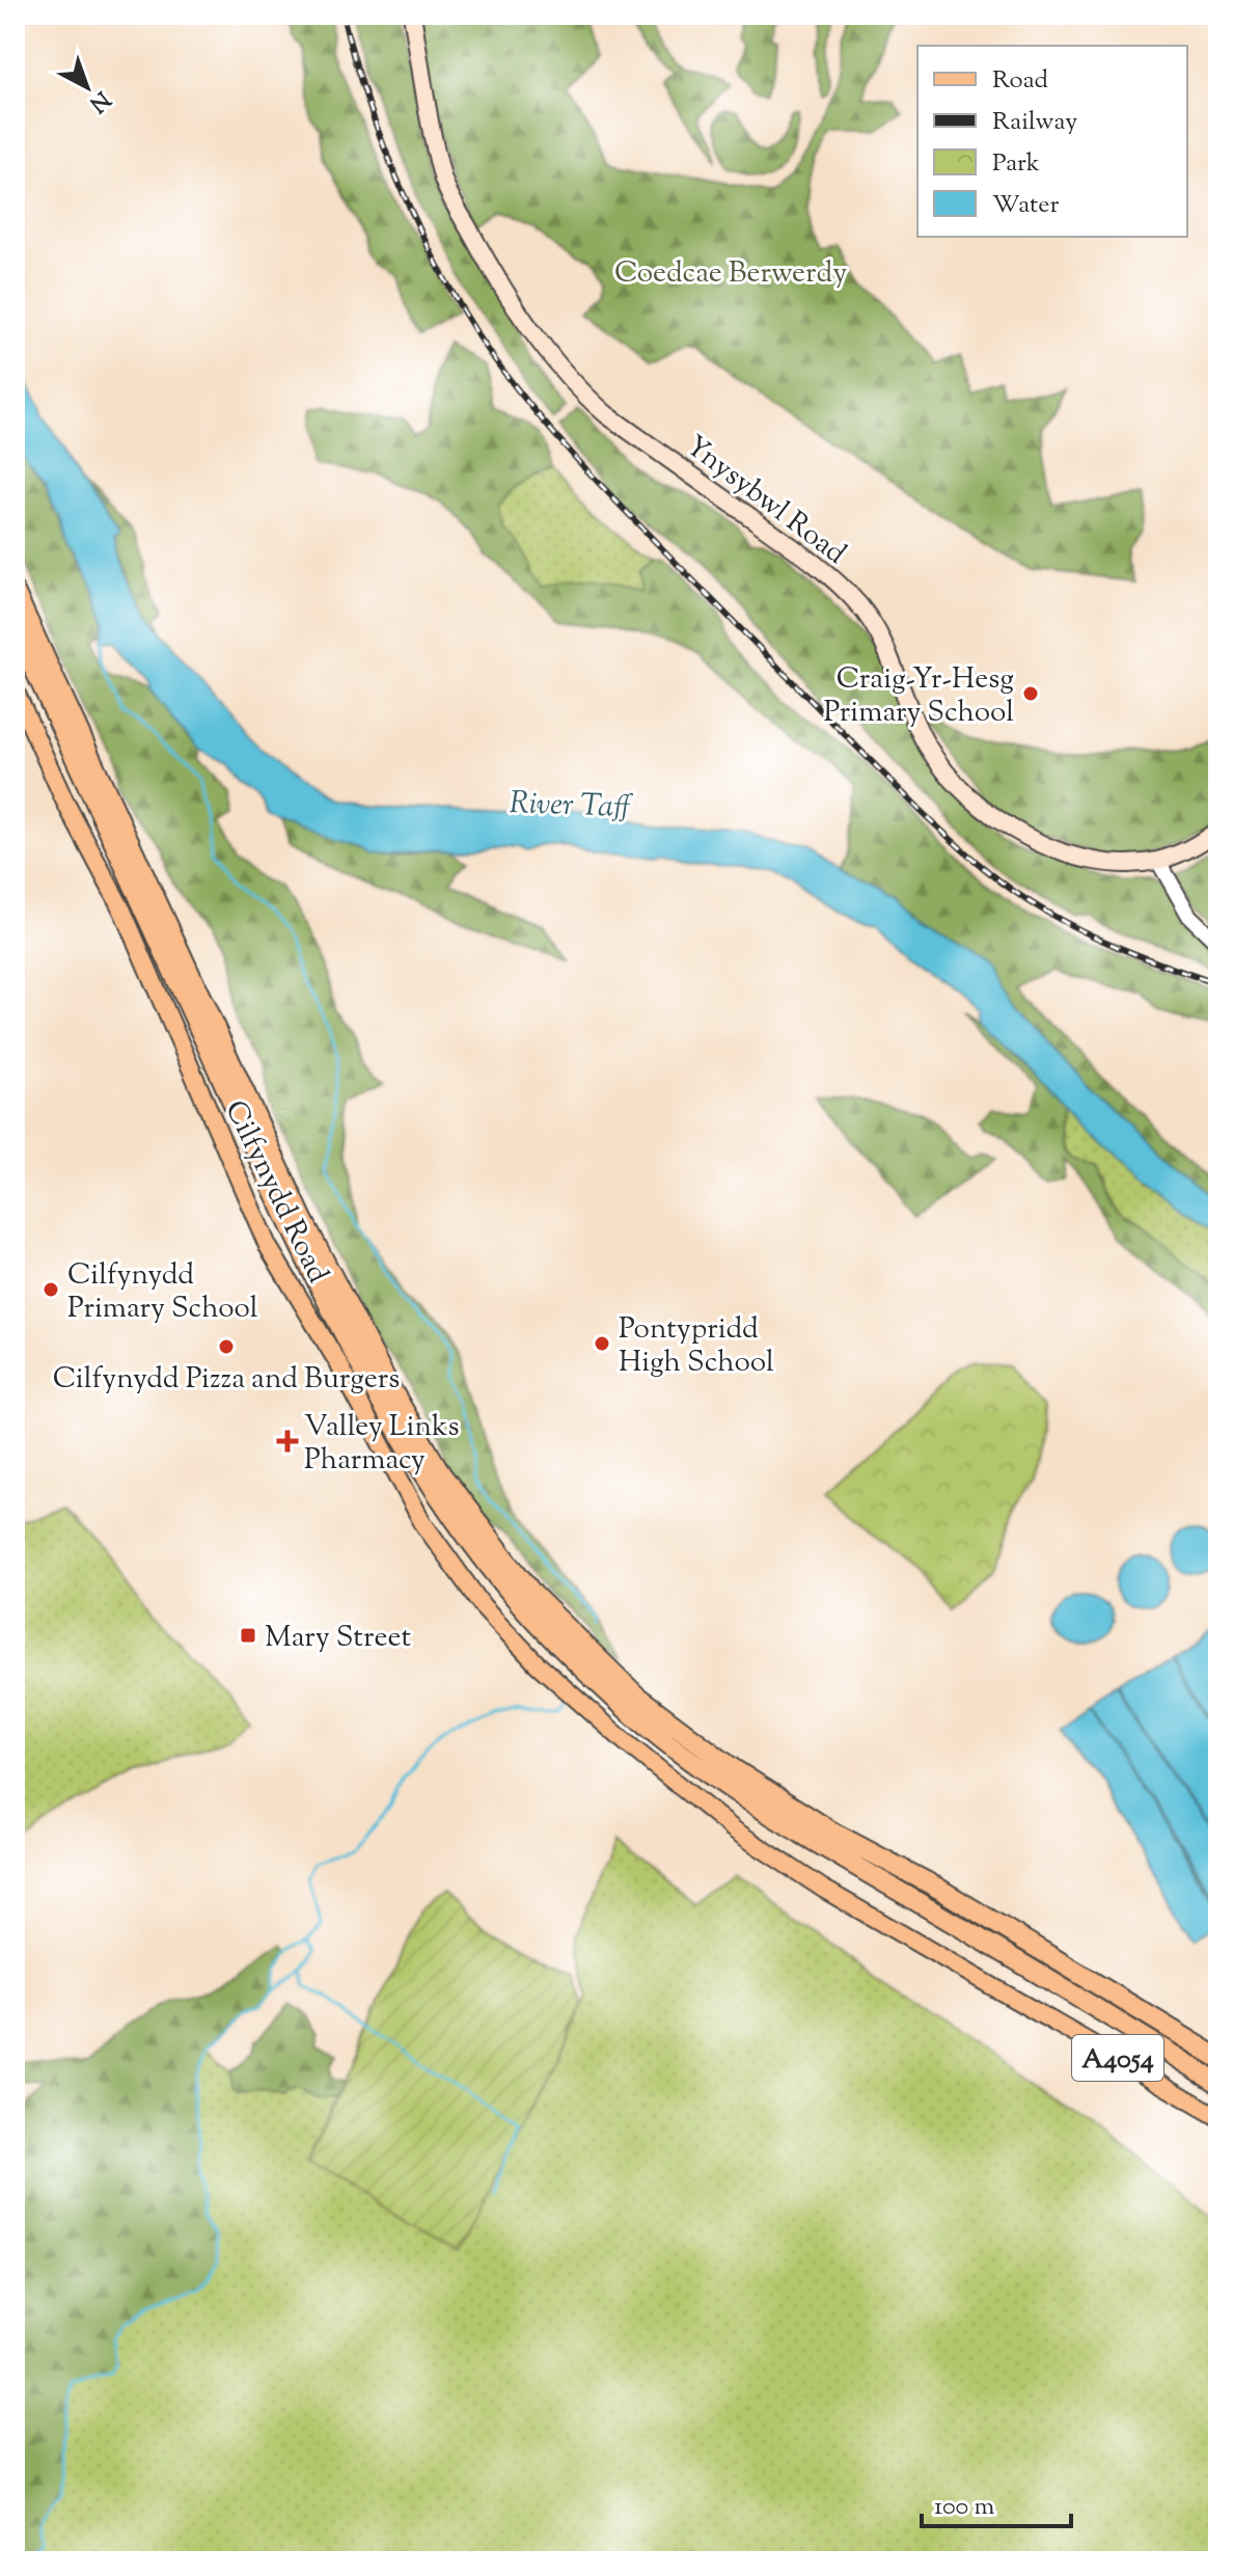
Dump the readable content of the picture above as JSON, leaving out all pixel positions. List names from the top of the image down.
{
  "streets": {
    "main road": ["Ynysybwl Road", "Cilfynydd Road", "A4054"]
  },
  "water": ["River Taff"],
  "parks": ["Coedcae Berwerdy"],
  "places": {
    "other": [
      "Craig-Yr-Hesg Primary School",
      "Cilfynydd Primary School",
      "Pontypridd High School",
      "Cilfynydd Pizza and Burgers"
    ],
    "health": ["Valley Links Pharmacy"],
    "transit": ["Mary Street"]
  },
  "legend": [
    "Road",
    "Railway",
    "Park",
    "Water"
  ],
  "scale_bar": "100 m",
  "north": "bottom right"
}
